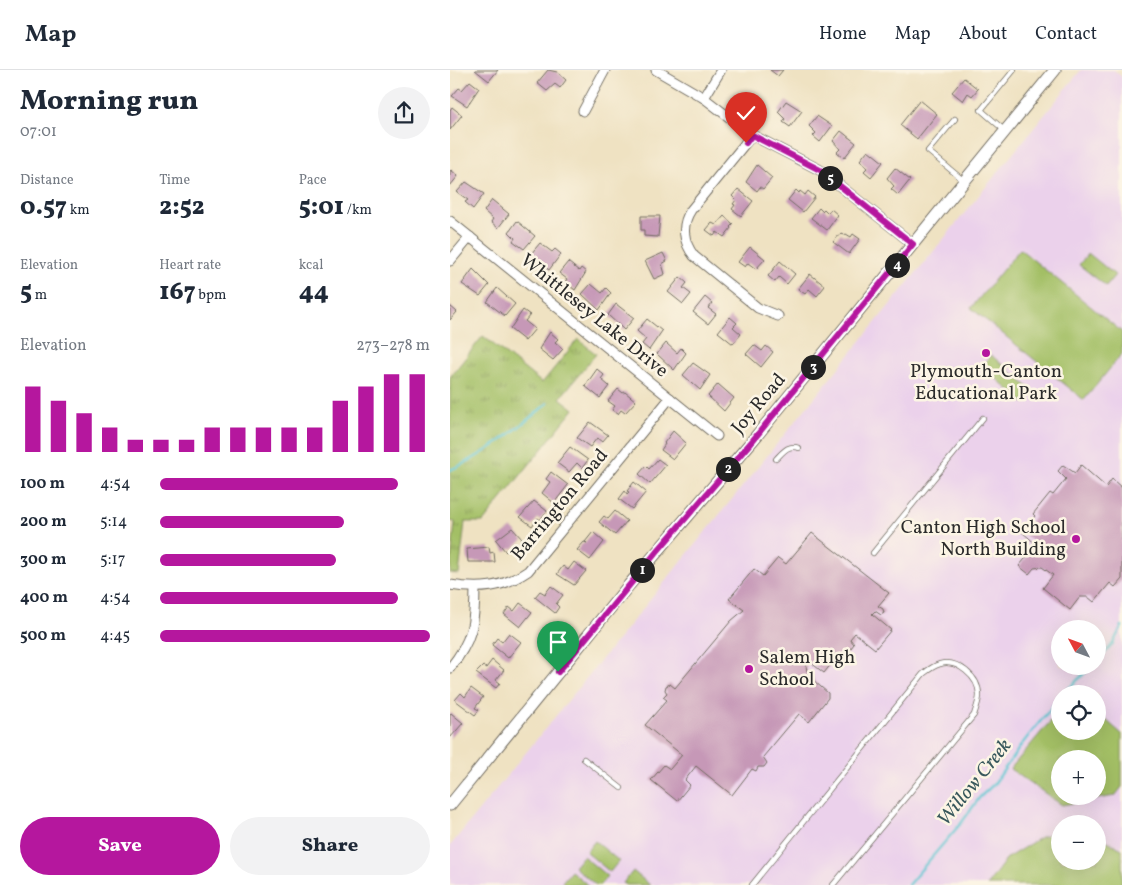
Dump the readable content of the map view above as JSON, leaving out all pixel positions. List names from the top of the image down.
{
  "streets": {
    "street": ["Whittlesey Lake Drive", "Joy Road", "Barrington Road"]
  },
  "crossings": [
    ["Whittlesey Lake Drive", "Barrington Road"]
  ],
  "water": ["Willow Creek"],
  "places": ["Plymouth-Canton Educational Park", "Canton High School North Building", "Salem High School"],
  "north": "top left",
  "page": {
    "header": "Map",
    "nav": [
      "Home",
      "Map",
      "About",
      "Contact"
    ],
    "heading": ["Morning run", "07:01"],
    "stats": [
      ["Distance", "0.57 km"],
      ["Time", "2:52"],
      ["Pace", "5:01 /km"],
      ["Elevation", "5 m"],
      ["Heart rate", "167 bpm"],
      ["kcal", "44"]
    ],
    "pins": [
      "5",
      "4",
      "3",
      "2",
      "1"
    ],
    "chart": ["Elevation", "273–278 m"],
    "list": [
      {
        "name": "100 m",
        "note": "4:54"
      },
      {
        "name": "200 m",
        "note": "5:14"
      },
      {
        "name": "300 m",
        "note": "5:17"
      },
      {
        "name": "400 m",
        "note": "4:54"
      },
      {
        "name": "500 m",
        "note": "4:45"
      }
    ],
    "map_buttons": ["+", "−"],
    "buttons": ["Save", "Share"]
  }
}
